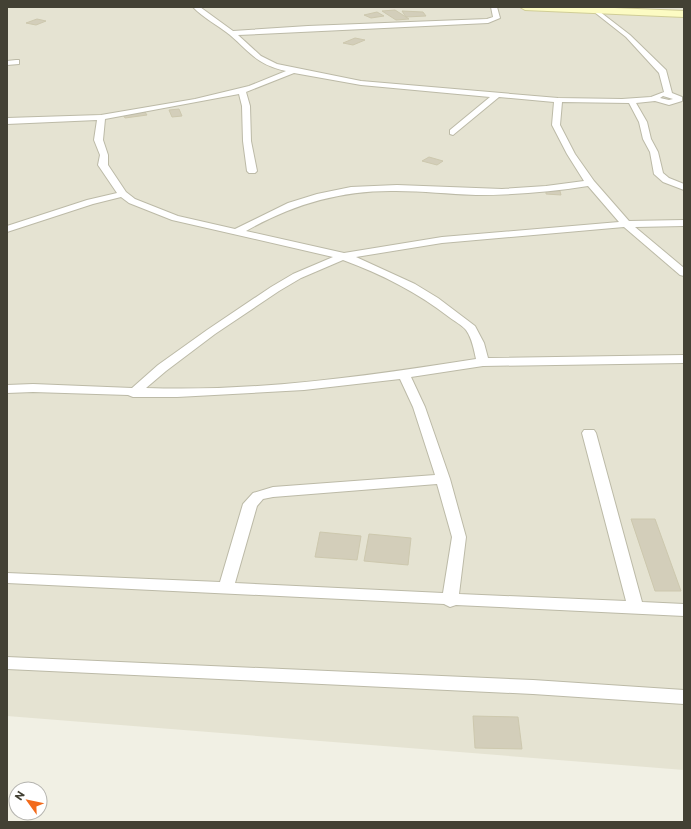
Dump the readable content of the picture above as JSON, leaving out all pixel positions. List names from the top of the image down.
{
  "north": "top left"
}
